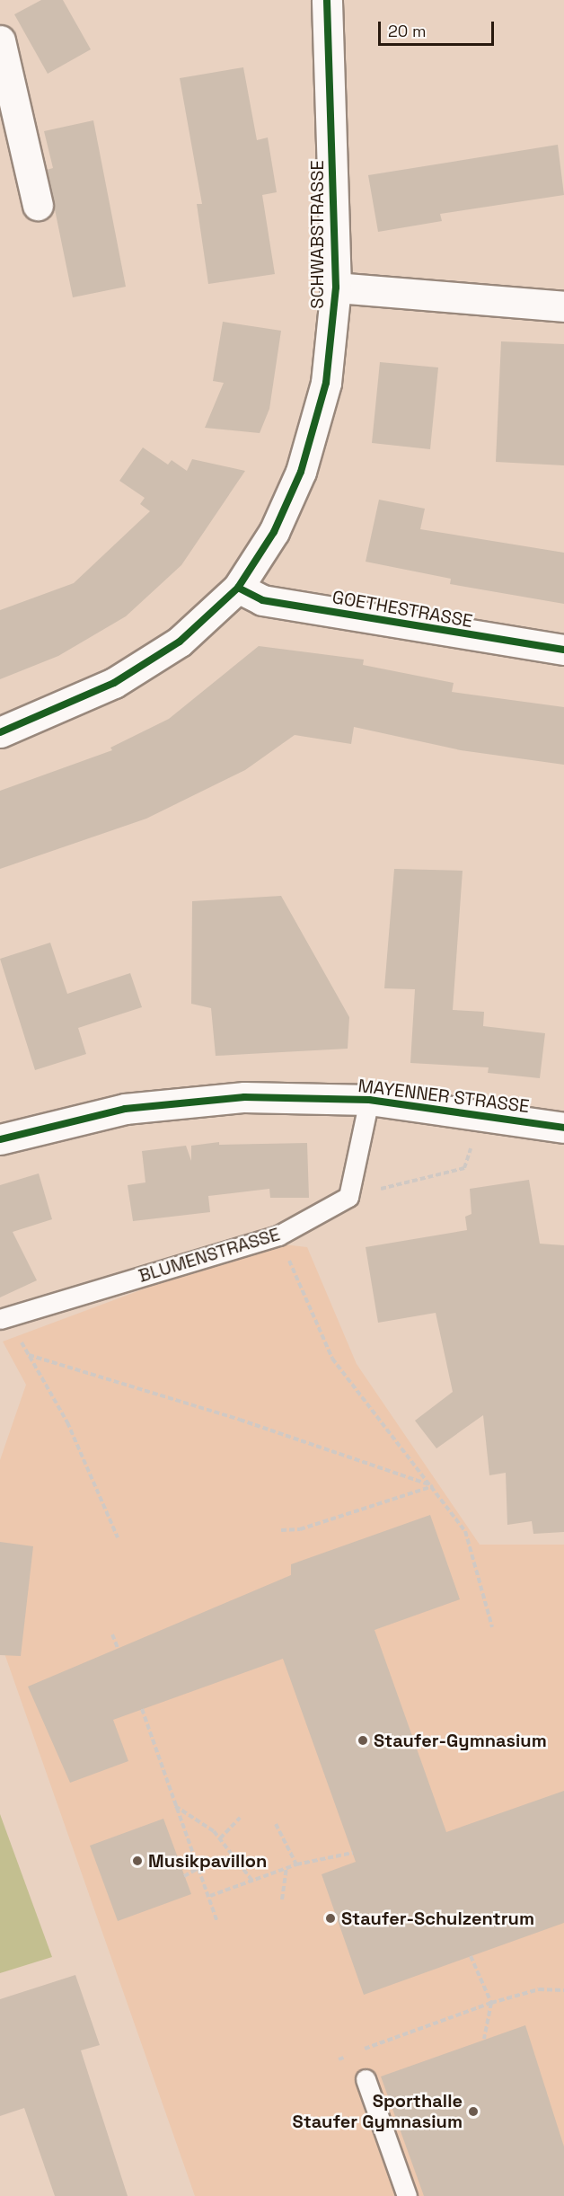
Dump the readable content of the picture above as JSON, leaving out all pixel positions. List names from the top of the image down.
{
  "streets": {
    "street": ["SCHWABSTRASSE", "GOETHESTRASSE", "MAYENNER STRASSE"],
    "lane": ["BLUMENSTRASSE"]
  },
  "crossings": [
    ["SCHWABSTRASSE", "GOETHESTRASSE"]
  ],
  "places": [
    "Staufer-Gymnasium",
    "Musikpavillon",
    "Staufer-Schulzentrum",
    "Sporthalle Staufer Gymnasium"
  ],
  "scale_bar": "20 m"
}
